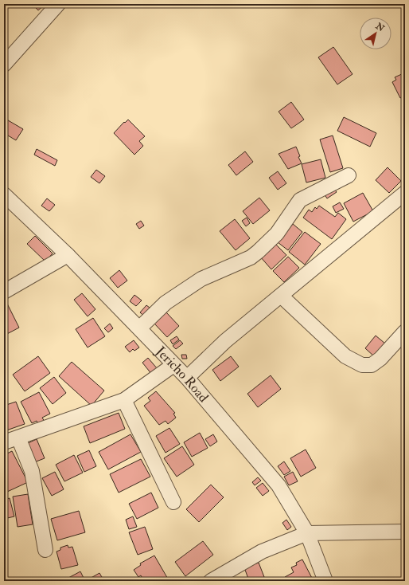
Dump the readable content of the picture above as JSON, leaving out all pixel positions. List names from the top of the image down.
{
  "streets": {
    "street": ["Jericho Road"]
  },
  "north": "top right"
}
